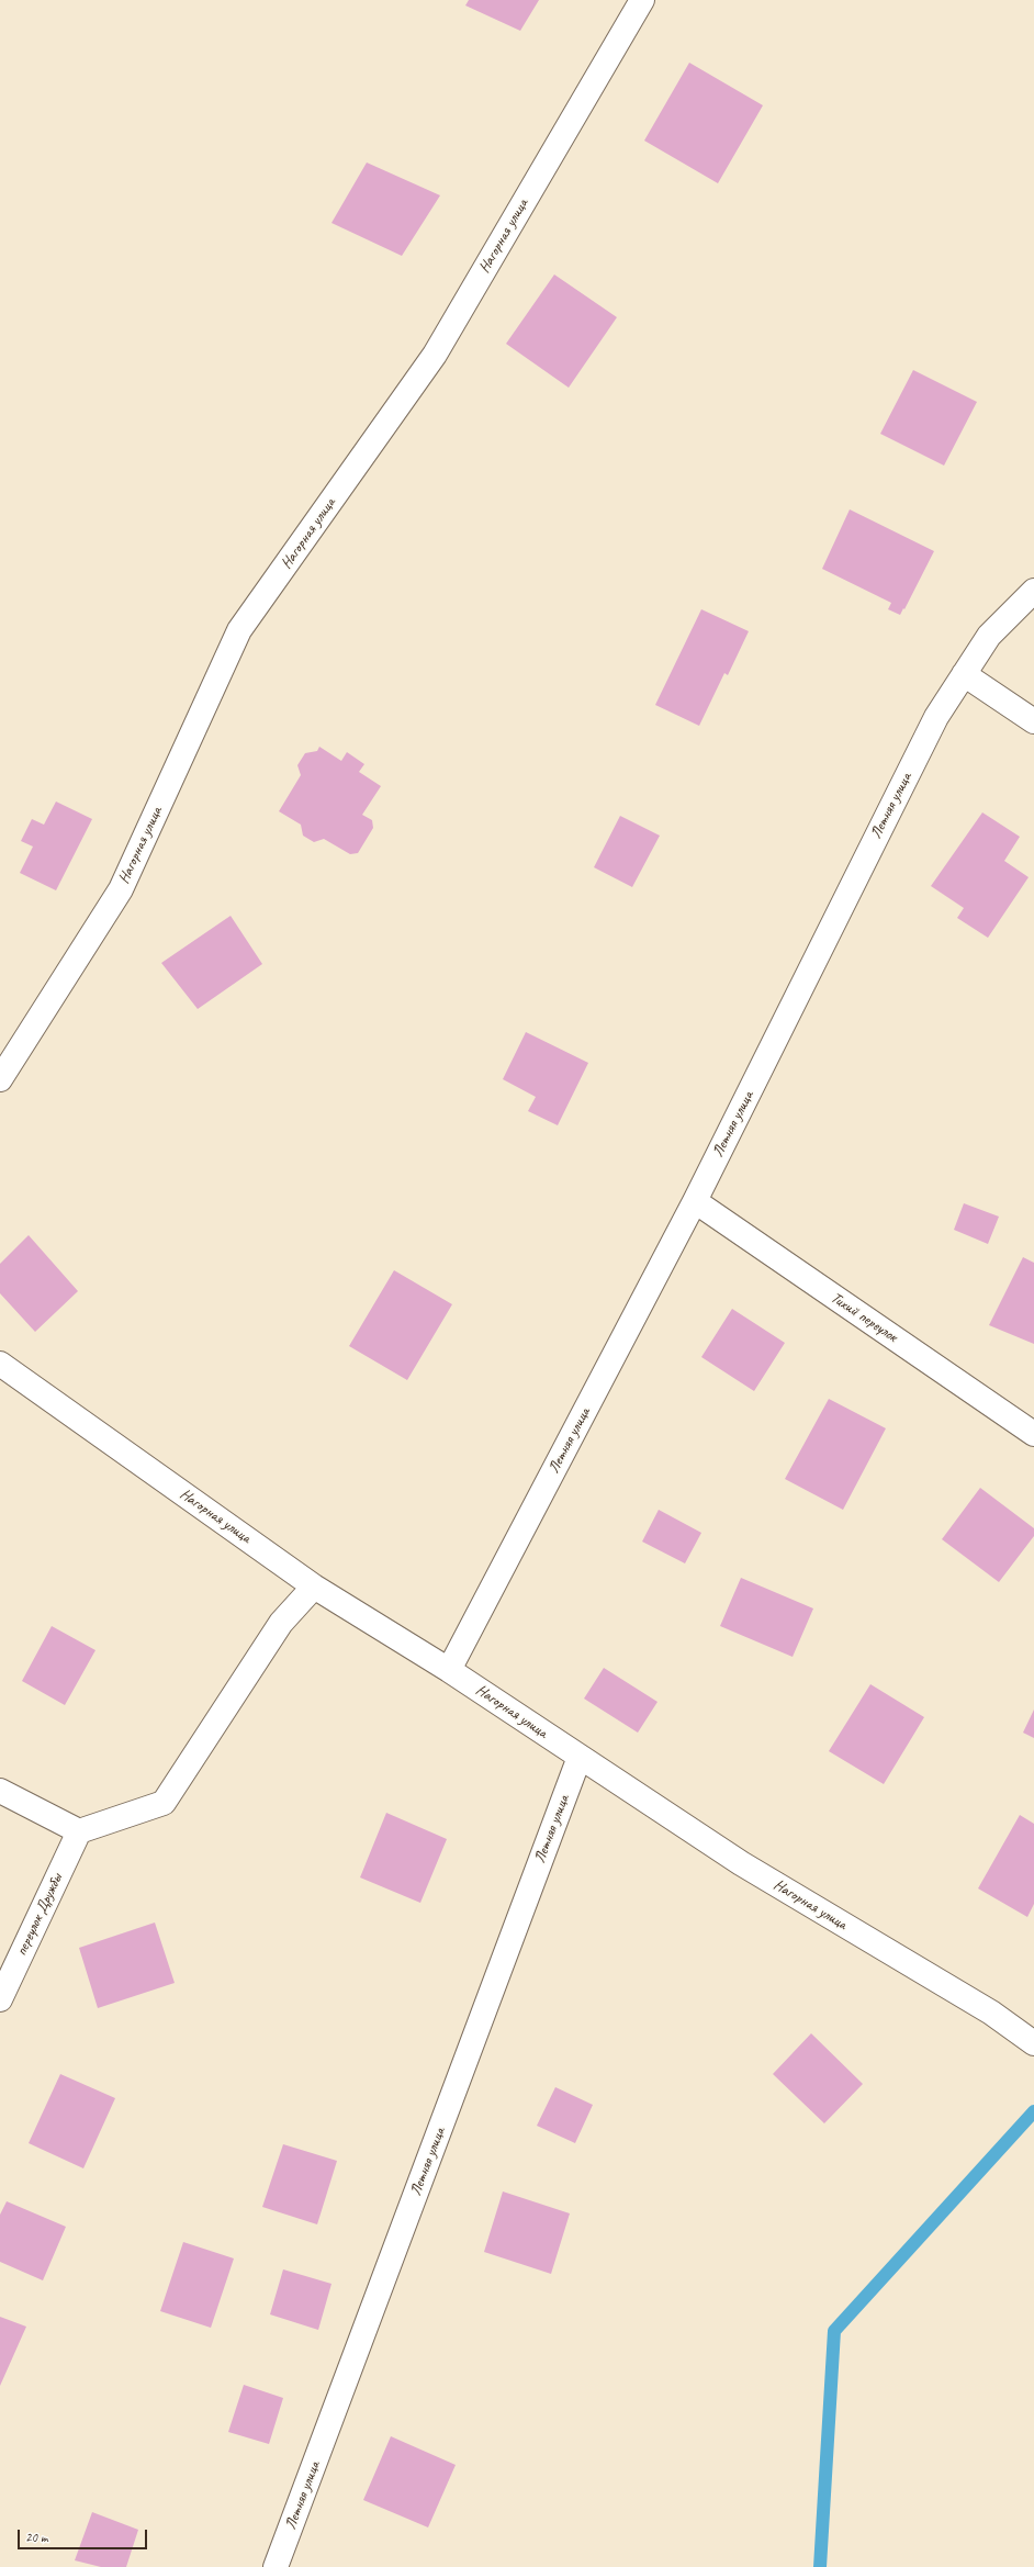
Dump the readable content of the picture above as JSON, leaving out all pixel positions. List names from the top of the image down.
{
  "streets": {
    "street": [
      "Нагорная улица",
      "Летняя улица",
      "Тихий переулок",
      "переулок Дружбы"
    ]
  },
  "crossings": [
    ["Нагорная улица", "Летняя улица"],
    ["Летняя улица", "Тихий переулок"]
  ],
  "scale_bar": "20 m"
}
